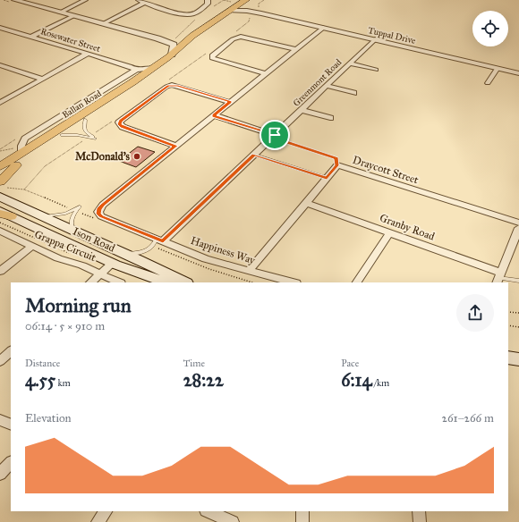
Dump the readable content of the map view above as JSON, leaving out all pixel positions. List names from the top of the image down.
{
  "streets": {
    "main road": ["Ballan Road", "Ison Road"],
    "street": [
      "Tuppal Drive",
      "Rosewater Street",
      "Greenmont Road",
      "Draycott Street",
      "Granby Road",
      "Grappa Circuit",
      "Happiness Way"
    ]
  },
  "crossings": [
    ["Tuppal Drive", "Greenmont Road"],
    ["Tuppal Drive", "Ballan Road"],
    ["Tuppal Drive", "Happiness Way"],
    ["Rosewater Street", "Ballan Road"],
    ["Greenmont Road", "Happiness Way"],
    ["Draycott Street", "Granby Road"],
    ["Draycott Street", "Happiness Way"]
  ],
  "places": ["McDonald's"],
  "page": {
    "heading": ["Morning run", "06:14 · 5 × 910 m"],
    "stats": [
      ["Distance", "4.55 km"],
      ["Time", "28:22"],
      ["Pace", "6:14 /km"]
    ],
    "chart": ["Elevation", "261–266 m"]
  }
}
